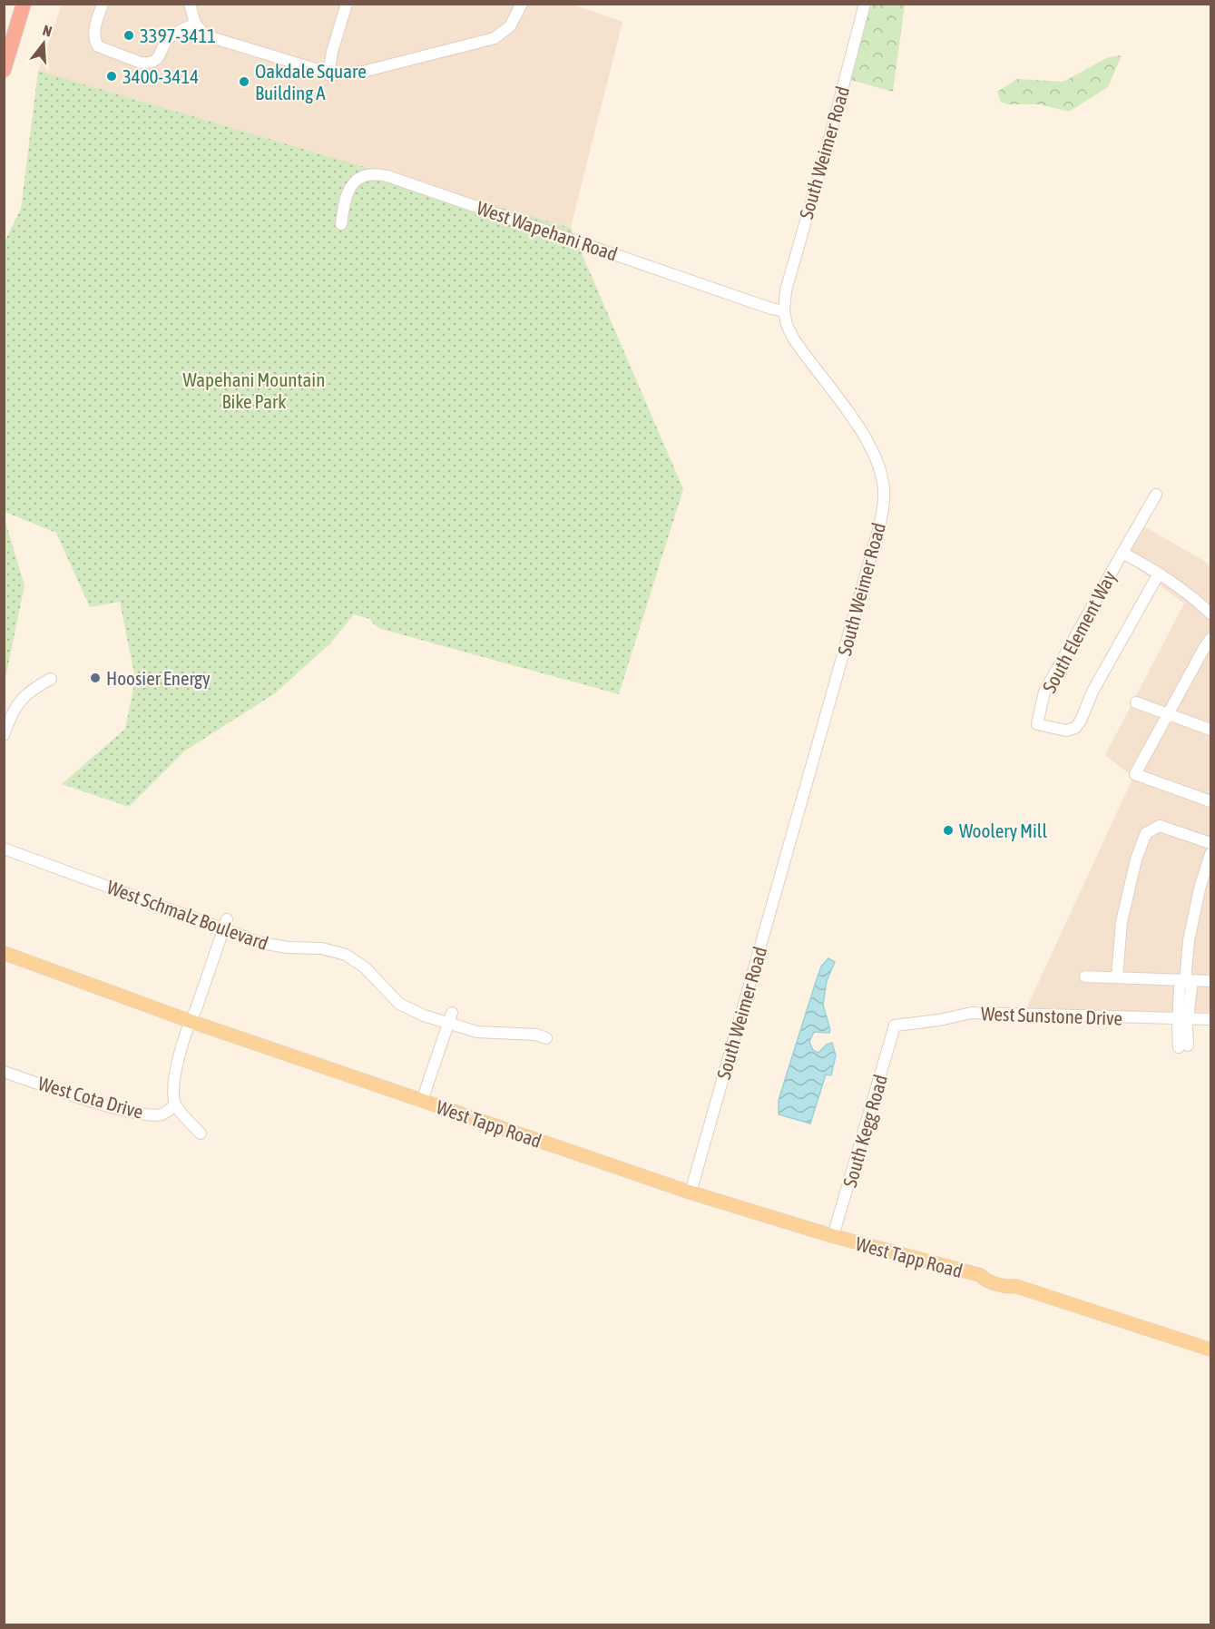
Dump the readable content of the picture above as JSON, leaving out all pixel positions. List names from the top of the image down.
{
  "streets": {
    "main road": ["West Tapp Road"],
    "street": [
      "South Weimer Road",
      "West Wapehani Road",
      "South Element Way",
      "West Schmalz Boulevard",
      "West Sunstone Drive",
      "West Cota Drive",
      "South Kegg Road"
    ]
  },
  "crossings": [
    ["South Weimer Road", "West Wapehani Road"],
    ["South Weimer Road", "West Tapp Road"],
    ["West Sunstone Drive", "South Kegg Road"],
    ["West Tapp Road", "South Kegg Road"]
  ],
  "parks": ["Wapehani Mountain Bike Park"],
  "places": [
    "3397-3411",
    "3400-3414",
    "Oakdale Square Building A",
    "Hoosier Energy",
    "Woolery Mill"
  ],
  "north": "top"
}
